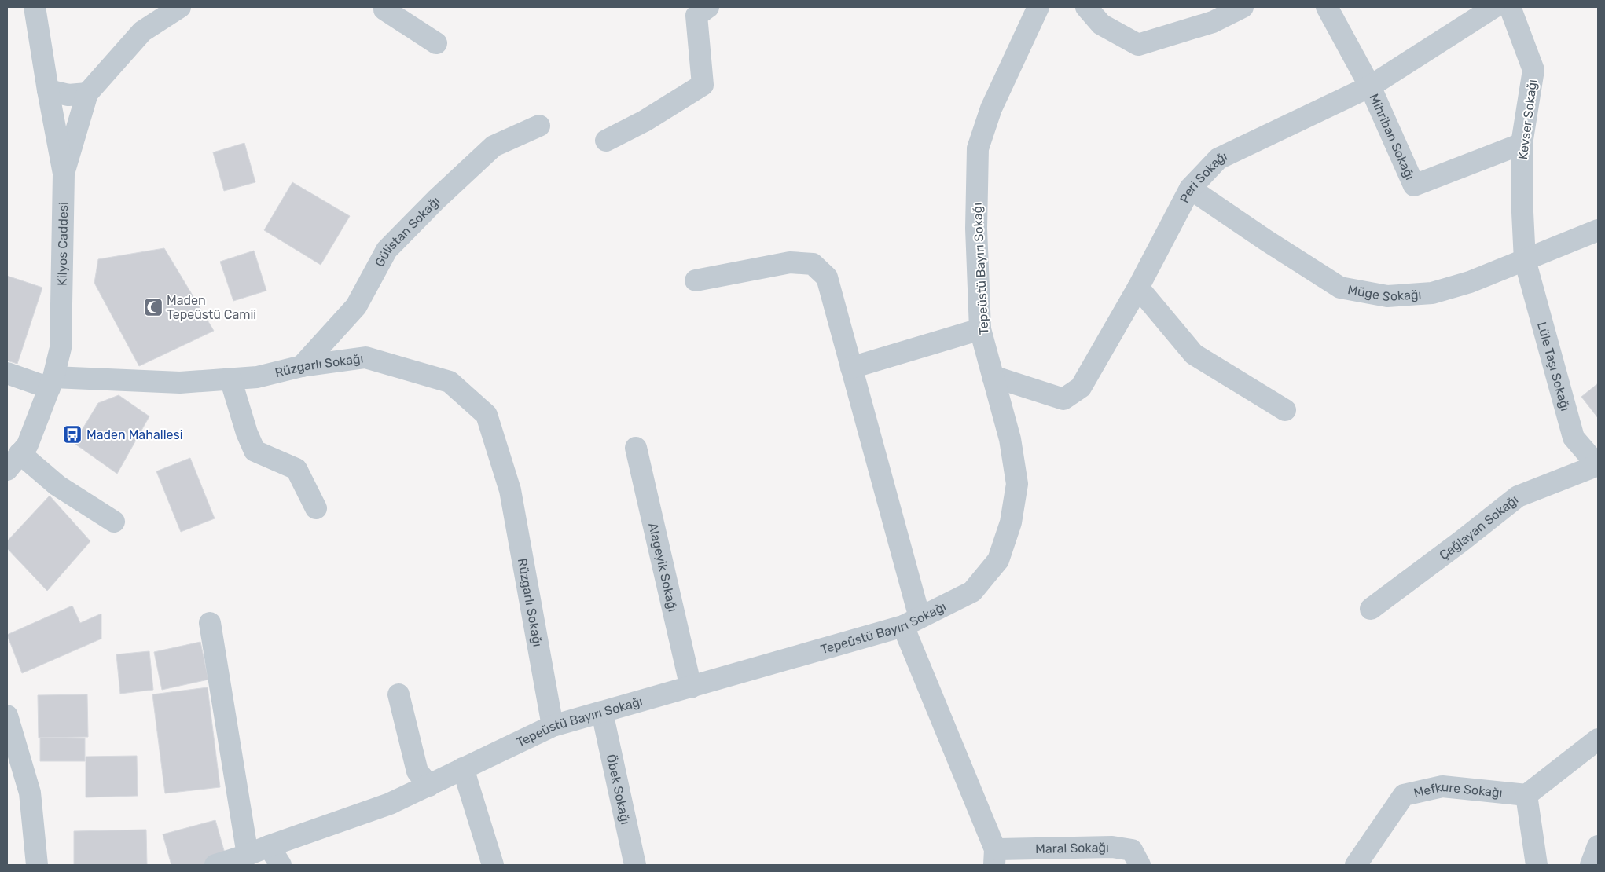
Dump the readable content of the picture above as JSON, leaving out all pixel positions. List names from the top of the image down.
{
  "streets": {
    "street": [
      "Kevser Sokağı",
      "Mihriban Sokağı",
      "Peri Sokağı",
      "Gülistan Sokağı",
      "Kilyos Caddesi",
      "Tepeüstü Bayırı Sokağı",
      "Müge Sokağı",
      "Rüzgarlı Sokağı",
      "Lüle Taşı Sokağı",
      "Çağlayan Sokağı",
      "Alageyik Sokağı",
      "Öbek Sokağı",
      "Mefkure Sokağı",
      "Maral Sokağı"
    ]
  },
  "crossings": [
    ["Kevser Sokağı", "Mihriban Sokağı"],
    ["Kevser Sokağı", "Müge Sokağı"],
    ["Kevser Sokağı", "Lüle Taşı Sokağı"],
    ["Mihriban Sokağı", "Peri Sokağı"],
    ["Peri Sokağı", "Tepeüstü Bayırı Sokağı"],
    ["Peri Sokağı", "Müge Sokağı"],
    ["Gülistan Sokağı", "Rüzgarlı Sokağı"],
    ["Kilyos Caddesi", "Rüzgarlı Sokağı"],
    ["Tepeüstü Bayırı Sokağı", "Rüzgarlı Sokağı"],
    ["Tepeüstü Bayırı Sokağı", "Alageyik Sokağı"],
    ["Tepeüstü Bayırı Sokağı", "Öbek Sokağı"],
    ["Müge Sokağı", "Lüle Taşı Sokağı"],
    ["Lüle Taşı Sokağı", "Çağlayan Sokağı"]
  ],
  "places": {
    "mosque": ["Maden Tepeüstü Camii"],
    "bus stop": ["Maden Mahallesi"]
  }
}
